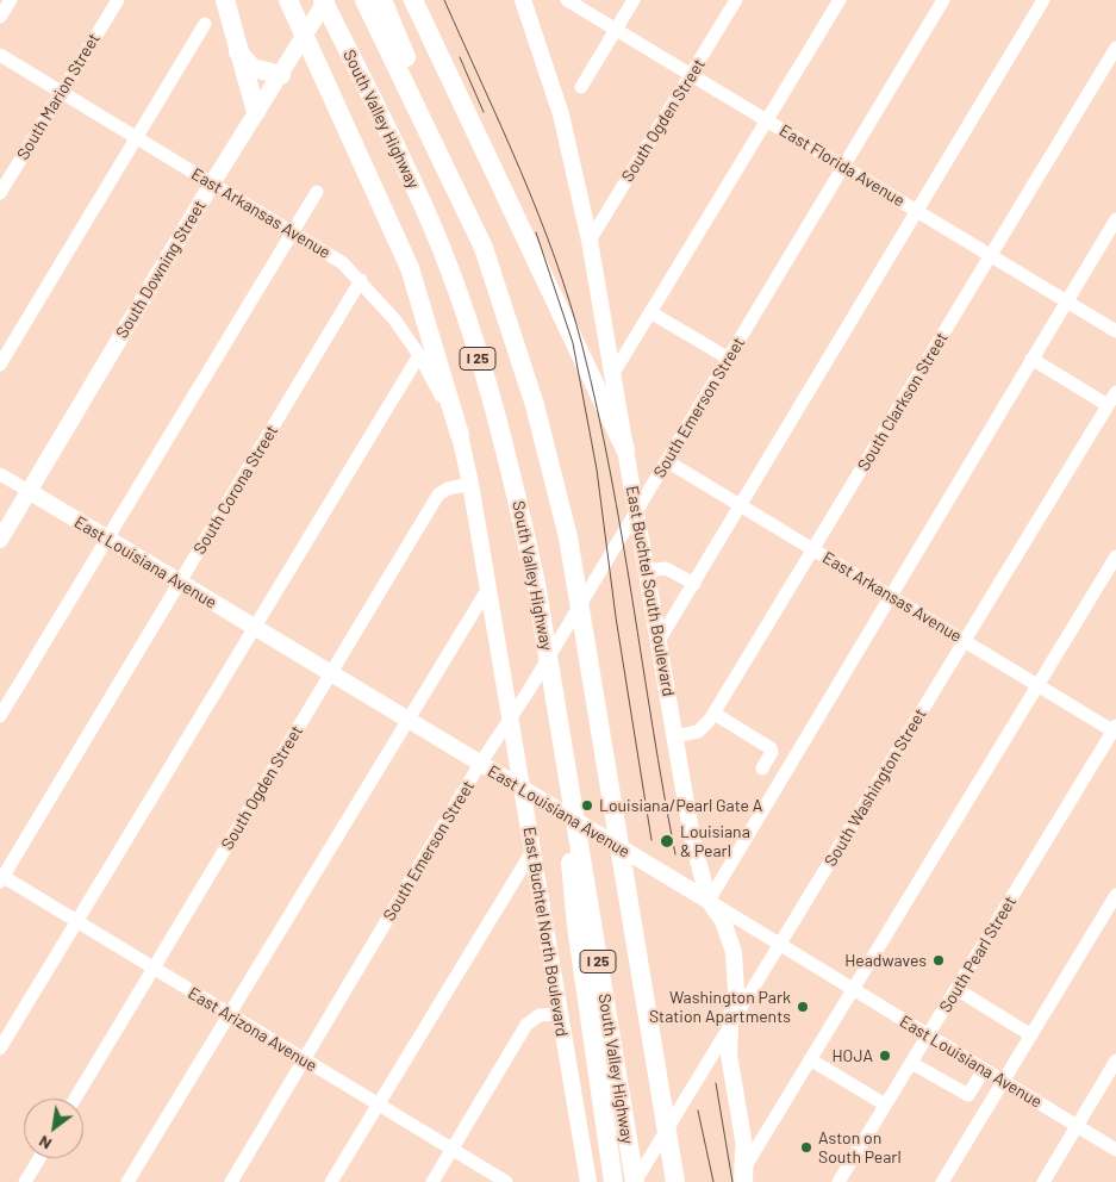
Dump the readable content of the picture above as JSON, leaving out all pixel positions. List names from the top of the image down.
{
  "streets": {
    "highway": ["South Valley Highway", "I 25"],
    "main road": [
      "South Downing Street",
      "East Louisiana Avenue",
      "East Buchtel South Boulevard",
      "East Buchtel North Boulevard"
    ],
    "street": [
      "South Marion Street",
      "South Ogden Street",
      "East Florida Avenue",
      "East Arkansas Avenue",
      "South Clarkson Street",
      "South Emerson Street",
      "South Corona Street",
      "South Washington Street",
      "South Pearl Street",
      "East Arizona Avenue"
    ]
  },
  "crossings": [
    ["South Marion Street", "East Arkansas Avenue"],
    ["South Valley Highway", "South Downing Street"],
    ["South Valley Highway", "South Washington Street"],
    ["South Ogden Street", "East Florida Avenue"],
    ["South Ogden Street", "East Louisiana Avenue"],
    ["South Ogden Street", "East Buchtel South Boulevard"],
    ["South Ogden Street", "East Buchtel North Boulevard"],
    ["South Ogden Street", "East Arizona Avenue"],
    ["East Florida Avenue", "South Clarkson Street"],
    ["East Florida Avenue", "South Emerson Street"],
    ["East Arkansas Avenue", "South Downing Street"],
    ["East Arkansas Avenue", "South Clarkson Street"],
    ["East Arkansas Avenue", "South Emerson Street"],
    ["East Arkansas Avenue", "South Corona Street"],
    ["East Arkansas Avenue", "South Washington Street"],
    ["East Arkansas Avenue", "East Buchtel North Boulevard"],
    ["East Arkansas Avenue", "South Pearl Street"],
    ["South Downing Street", "East Louisiana Avenue"],
    ["South Clarkson Street", "East Buchtel South Boulevard"],
    ["South Emerson Street", "East Louisiana Avenue"],
    ["South Emerson Street", "East Buchtel South Boulevard"],
    ["South Emerson Street", "East Buchtel North Boulevard"],
    ["South Emerson Street", "East Arizona Avenue"],
    ["South Corona Street", "East Louisiana Avenue"],
    ["South Corona Street", "East Arizona Avenue"],
    ["East Louisiana Avenue", "East Buchtel South Boulevard"],
    ["East Louisiana Avenue", "South Washington Street"],
    ["East Louisiana Avenue", "East Buchtel North Boulevard"],
    ["East Louisiana Avenue", "South Pearl Street"],
    ["East Buchtel South Boulevard", "South Washington Street"]
  ],
  "places": [
    "Louisiana/Pearl Gate A",
    "Louisiana & Pearl",
    "Headwaves",
    "Washington Park Station Apartments",
    "HOJA",
    "Aston on South Pearl"
  ],
  "north": "bottom left"
}
